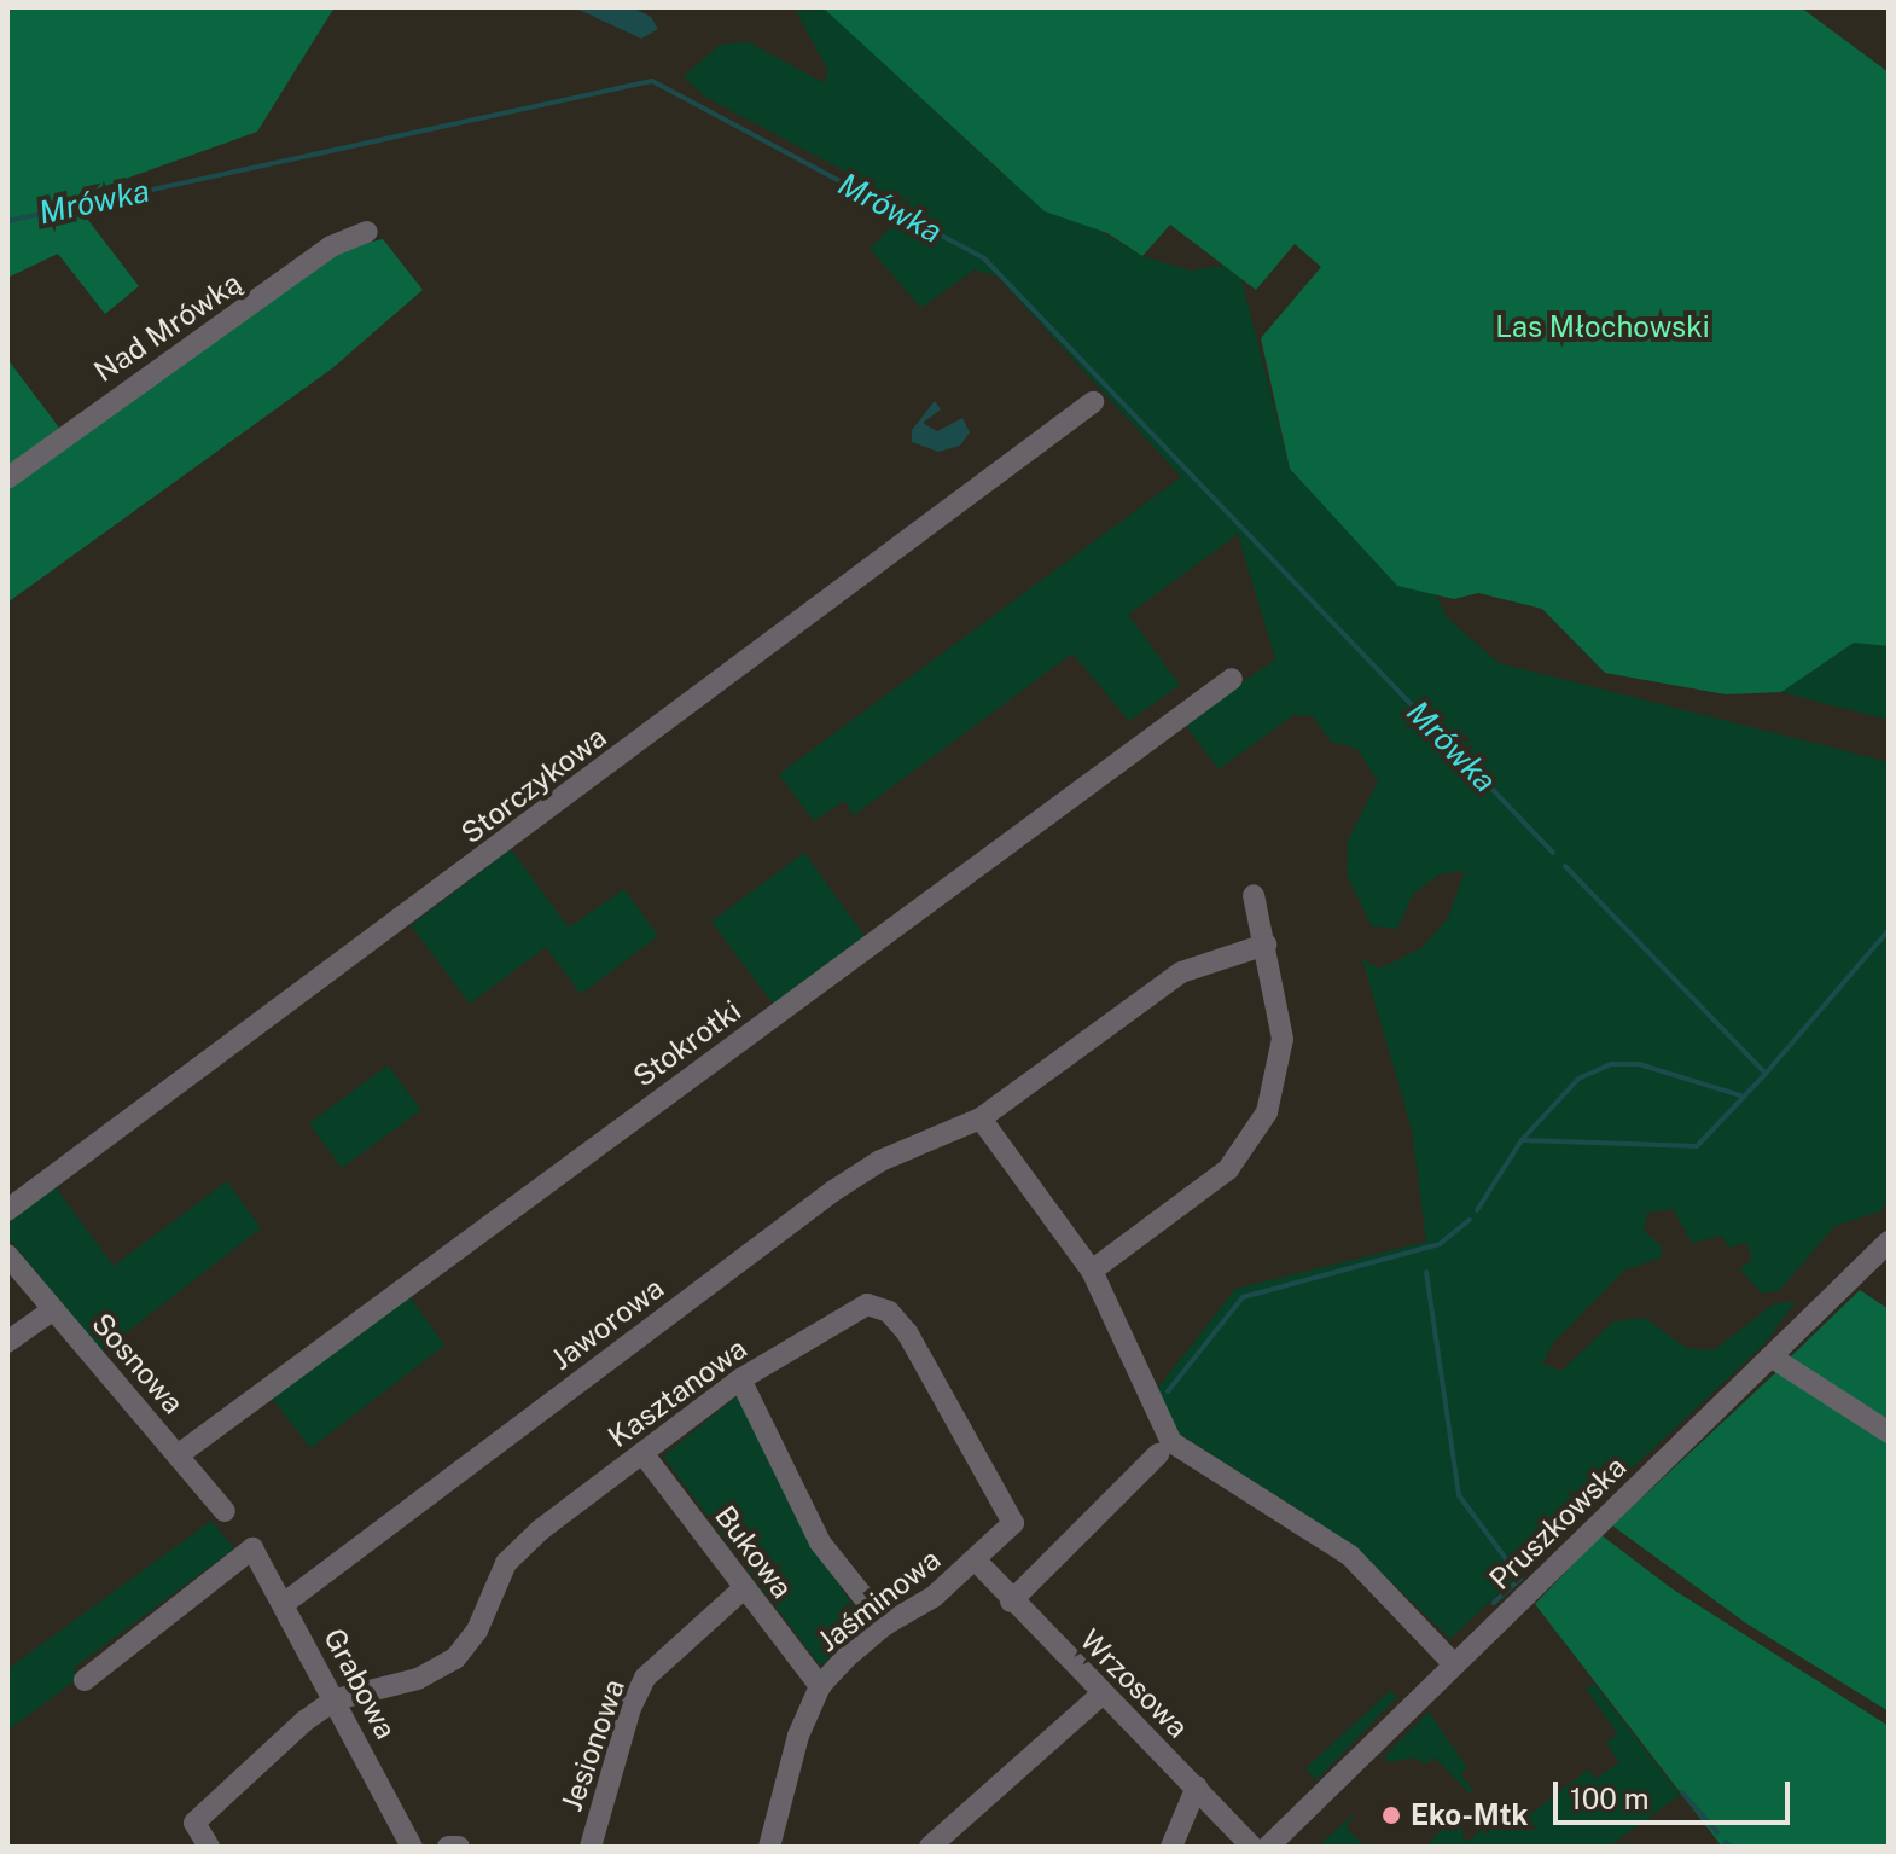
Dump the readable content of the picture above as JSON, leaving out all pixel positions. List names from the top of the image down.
{
  "streets": {
    "street": [
      "Nad Mrówką",
      "Storczykowa",
      "Stokrotki",
      "Jaworowa",
      "Sosnowa",
      "Kasztanowa",
      "Pruszkowska",
      "Bukowa",
      "Jaśminowa",
      "Grabowa",
      "Wrzosowa",
      "Jesionowa"
    ]
  },
  "crossings": [
    ["Stokrotki", "Sosnowa"],
    ["Jaworowa", "Grabowa"],
    ["Kasztanowa", "Bukowa"],
    ["Kasztanowa", "Jaśminowa"],
    ["Kasztanowa", "Grabowa"],
    ["Bukowa", "Jaśminowa"],
    ["Bukowa", "Jesionowa"],
    ["Jaśminowa", "Wrzosowa"]
  ],
  "water": ["Mrówka"],
  "parks": ["Las Młochowski"],
  "places": ["Eko-Mtk"],
  "scale_bar": "100 m"
}
